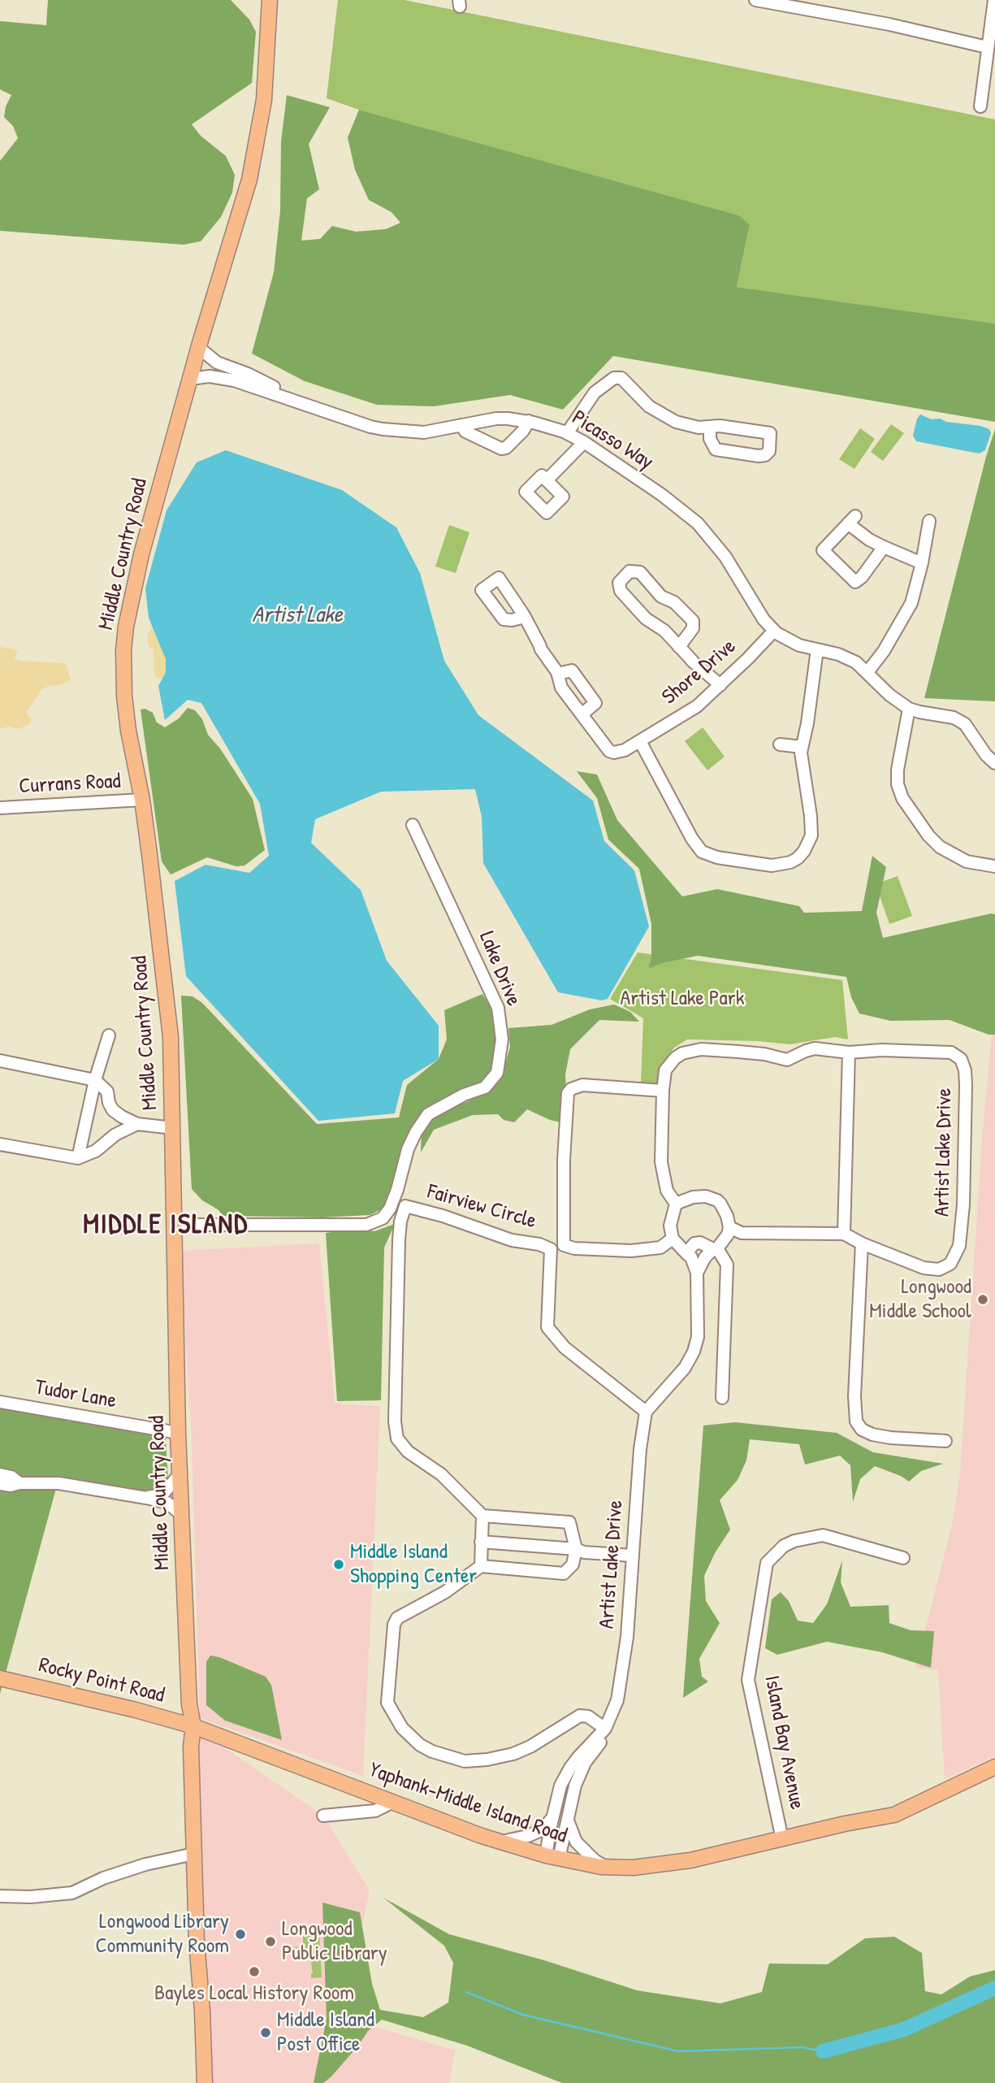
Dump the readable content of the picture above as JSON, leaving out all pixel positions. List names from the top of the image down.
{
  "streets": {
    "main road": ["Middle Country Road", "Rocky Point Road", "Yaphank-Middle Island Road"],
    "street": [
      "Picasso Way",
      "Shore Drive",
      "Currans Road",
      "Lake Drive",
      "Artist Lake Drive",
      "Fairview Circle",
      "Tudor Lane",
      "Island Bay Avenue"
    ]
  },
  "crossings": [
    ["Picasso Way", "Middle Country Road"],
    ["Picasso Way", "Shore Drive"],
    ["Middle Country Road", "Currans Road"],
    ["Middle Country Road", "Lake Drive"],
    ["Middle Country Road", "Tudor Lane"],
    ["Middle Country Road", "Rocky Point Road"],
    ["Middle Country Road", "Yaphank-Middle Island Road"],
    ["Artist Lake Drive", "Fairview Circle"],
    ["Artist Lake Drive", "Yaphank-Middle Island Road"],
    ["Rocky Point Road", "Yaphank-Middle Island Road"],
    ["Island Bay Avenue", "Yaphank-Middle Island Road"]
  ],
  "districts": ["MIDDLE ISLAND"],
  "water": ["Artist Lake"],
  "parks": ["Artist Lake Park"],
  "places": [
    "Longwood Middle School",
    "Middle Island Shopping Center",
    "Longwood Library Community Room",
    "Longwood Public Library",
    "Bayles Local History Room",
    "Middle Island Post Office"
  ]
}
